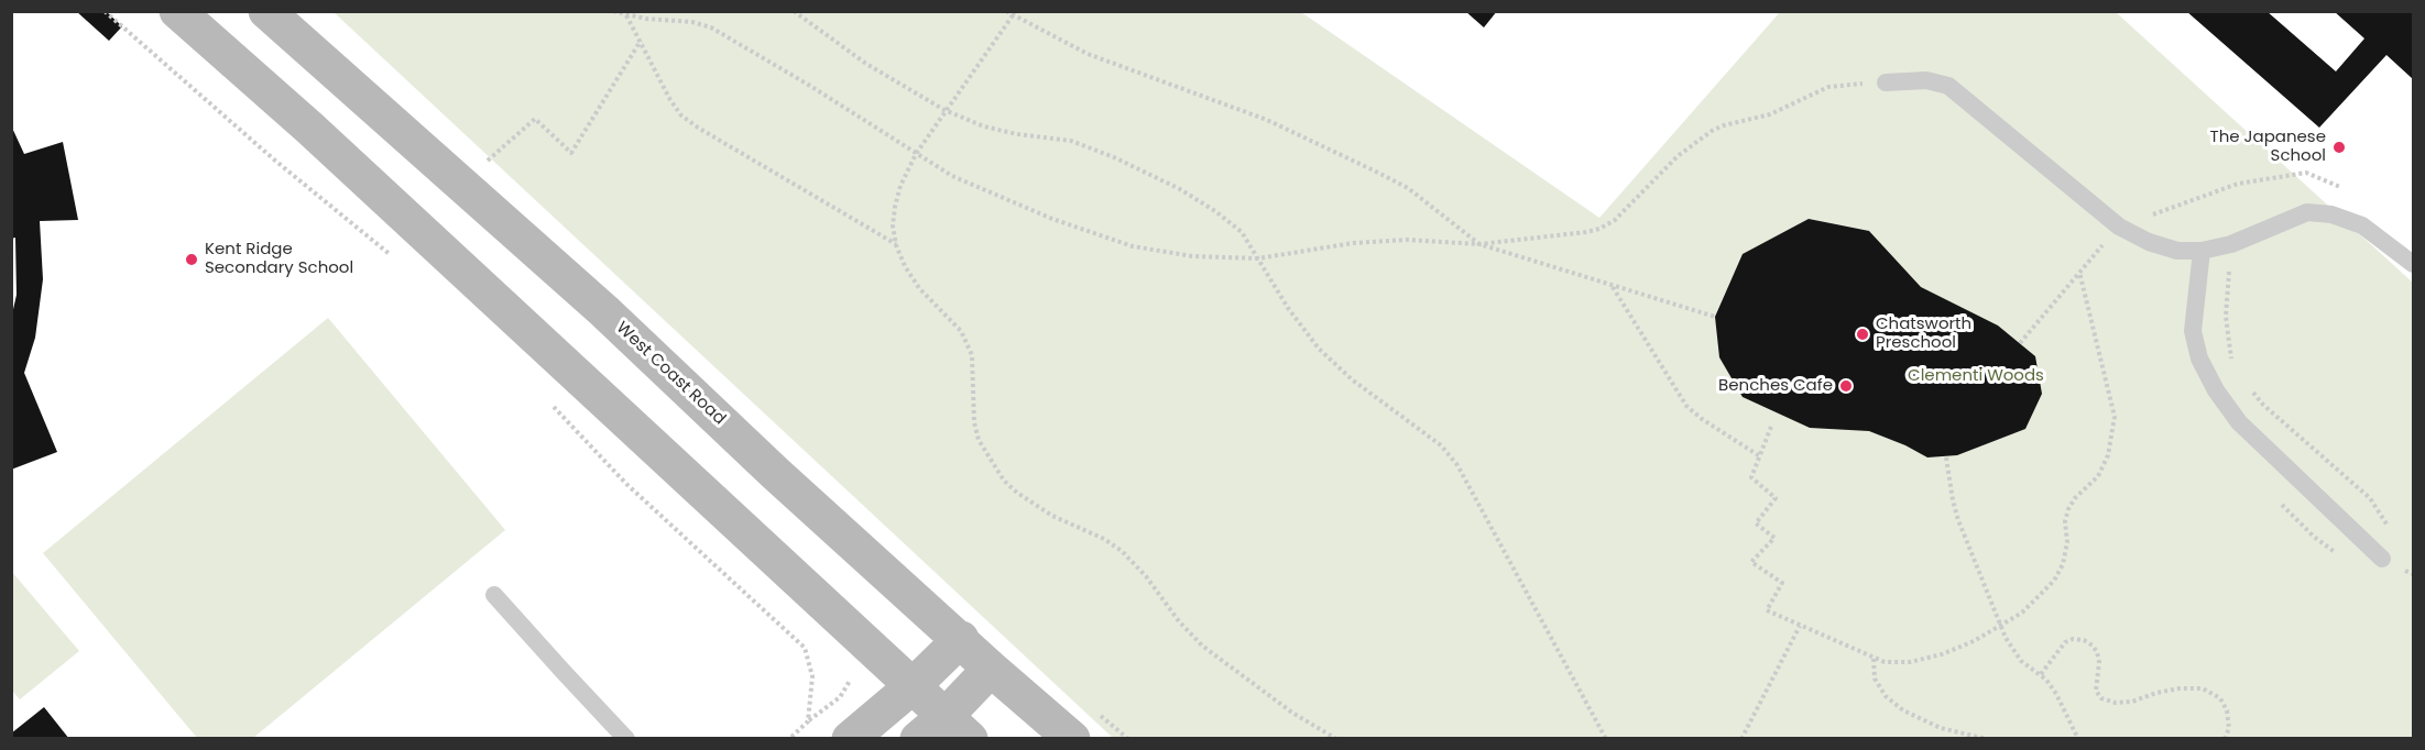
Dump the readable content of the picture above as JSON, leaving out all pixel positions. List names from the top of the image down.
{
  "streets": {
    "main road": ["West Coast Road"]
  },
  "parks": ["Clementi Woods"],
  "places": [
    "The Japanese School",
    "Kent Ridge Secondary School",
    "Chatsworth Preschool",
    "Benches Cafe"
  ]
}
